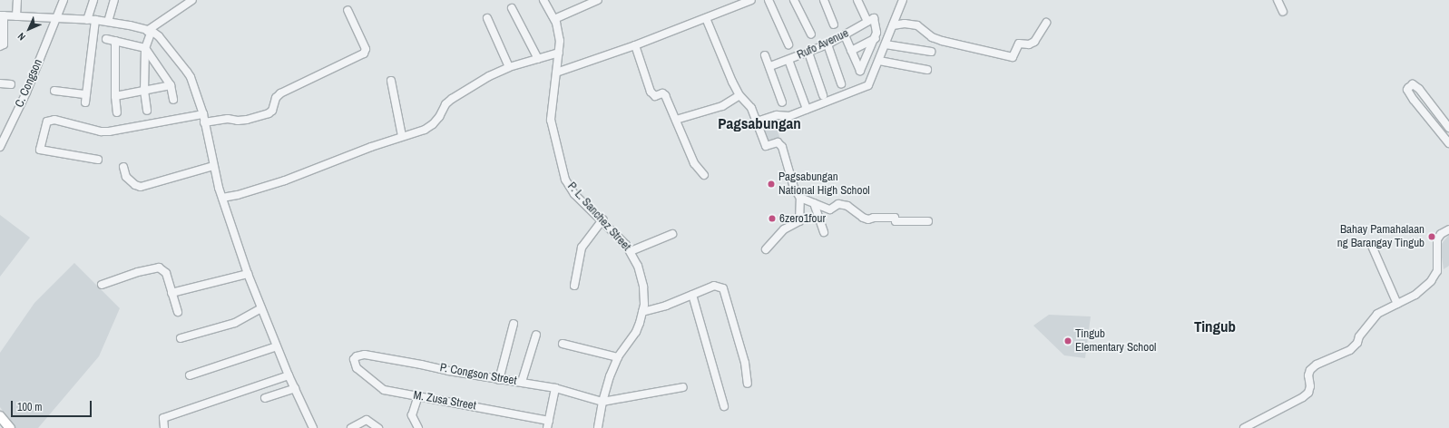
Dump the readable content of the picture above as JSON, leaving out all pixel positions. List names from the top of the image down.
{
  "streets": {
    "street": [
      "Rufo Avenue",
      "C. Congson",
      "P. L. Sanchez Street",
      "P. Congson Street",
      "M. Zusa Street"
    ]
  },
  "crossings": [
    ["P. L. Sanchez Street", "P. Congson Street"],
    ["P. Congson Street", "M. Zusa Street"]
  ],
  "districts": ["Pagsabungan", "Tingub"],
  "places": [
    "Pagsabungan National High School",
    "6zero1four",
    "Bahay Pamahalaan ng Barangay Tingub",
    "Tingub Elementary School"
  ],
  "scale_bar": "100 m",
  "north": "bottom left"
}
